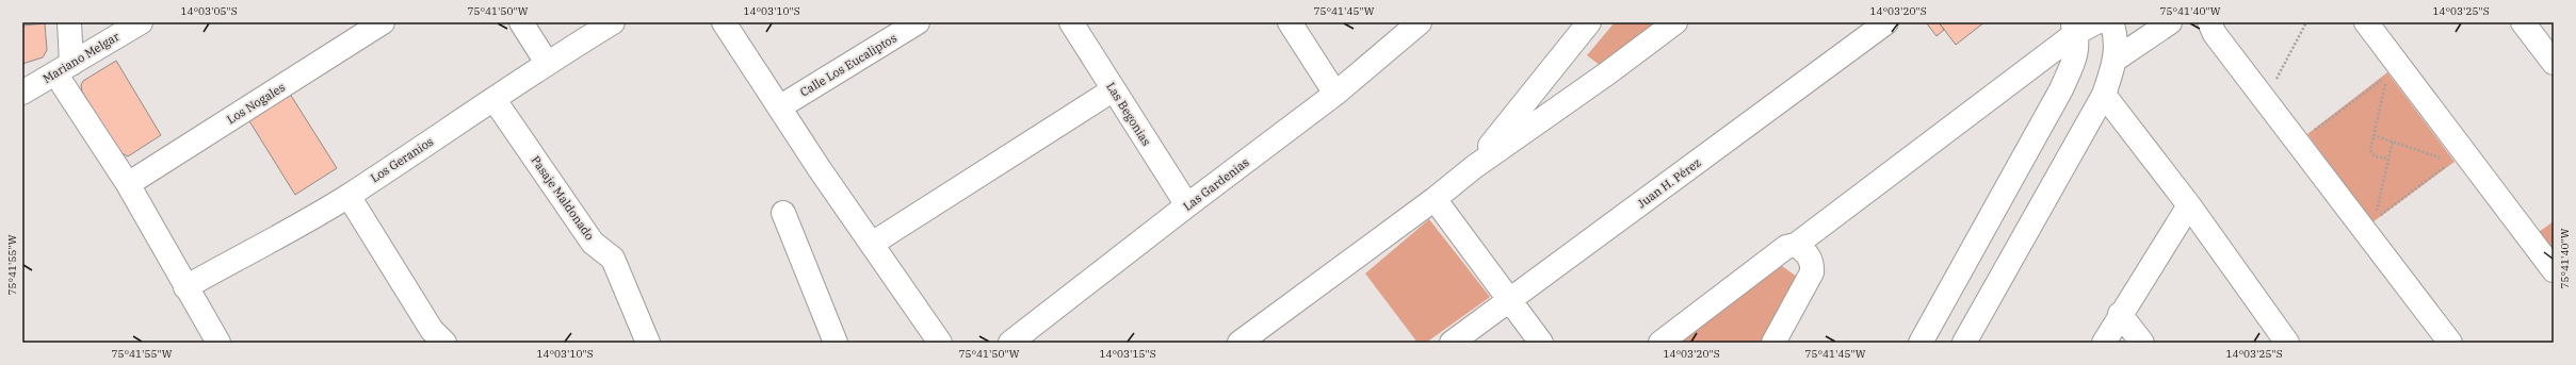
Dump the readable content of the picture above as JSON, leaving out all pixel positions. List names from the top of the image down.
{
  "streets": {
    "street": [
      "Mariano Melgar",
      "Calle Los Eucaliptos",
      "Los Nogales",
      "Las Begonias",
      "Los Geranios",
      "Juan H. Pérez",
      "Las Gardenias",
      "Pasaje Maldonado"
    ]
  },
  "crossings": [
    ["Las Begonias", "Las Gardenias"],
    ["Los Geranios", "Pasaje Maldonado"]
  ],
  "coordinates": [
    "14°03'05\"S",
    "75°41'50\"W",
    "14°03'10\"S",
    "75°41'45\"W",
    "14°03'20\"S",
    "75°41'40\"W",
    "14°03'25\"S",
    "75°41'55\"W",
    "14°03'15\"S"
  ]
}
